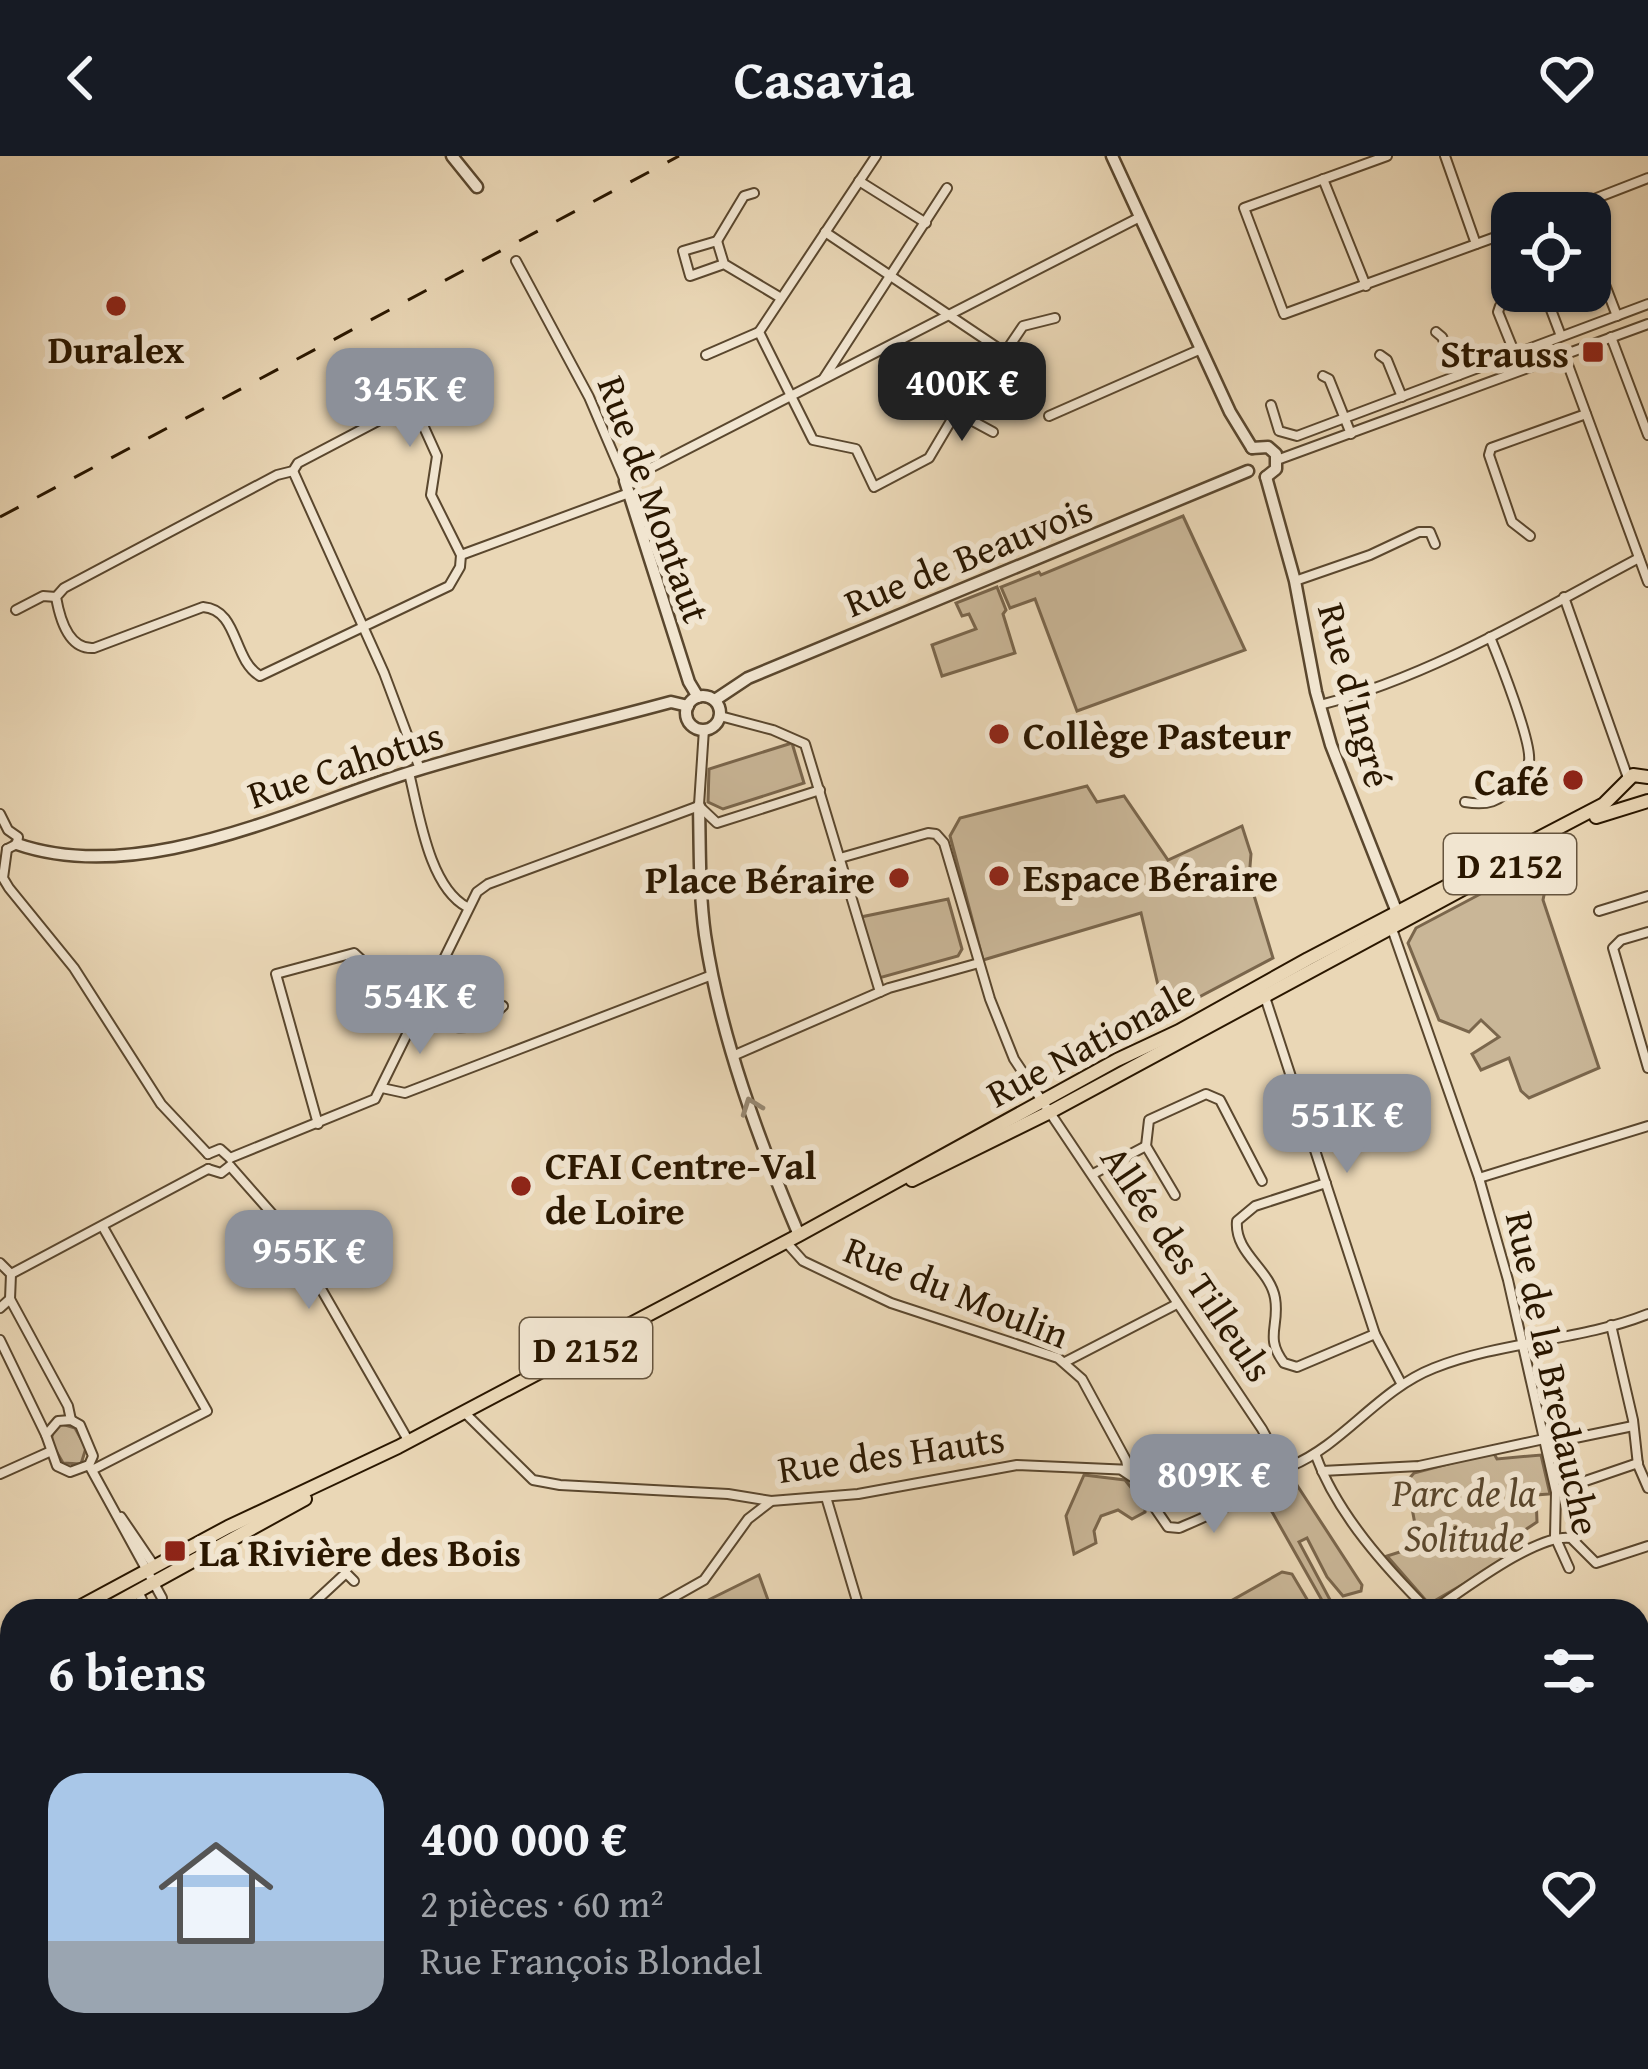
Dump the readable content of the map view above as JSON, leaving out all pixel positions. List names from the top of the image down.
{
  "streets": {
    "main road": ["D 2152", "Rue Nationale"],
    "street": [
      "Rue de Montaut",
      "Rue de Beauvois",
      "Rue d'Ingré",
      "Rue Cahotus",
      "Allée des Tilleuls",
      "Rue du Moulin",
      "Rue de la Bredauche",
      "Rue des Hauts"
    ]
  },
  "crossings": [
    ["Rue de Montaut", "Rue de Beauvois"],
    ["Rue de Montaut", "Rue Cahotus"],
    ["Rue de Beauvois", "Rue d'Ingré"],
    ["Rue de Beauvois", "Rue Cahotus"],
    ["Rue d'Ingré", "D 2152"],
    ["Rue d'Ingré", "Rue Nationale"],
    ["Rue d'Ingré", "Rue de la Bredauche"],
    ["D 2152", "Rue Nationale"],
    ["D 2152", "Rue de la Bredauche"],
    ["Rue Nationale", "Allée des Tilleuls"],
    ["Rue Nationale", "Rue du Moulin"],
    ["Rue Nationale", "Rue de la Bredauche"],
    ["Rue Nationale", "Rue des Hauts"],
    ["Allée des Tilleuls", "Rue des Hauts"],
    ["Rue du Moulin", "Rue des Hauts"]
  ],
  "parks": ["Parc de la Solitude"],
  "places": {
    "other": [
      "Duralex",
      "Collège Pasteur",
      "Café",
      "Espace Béraire",
      "Place Béraire",
      "CFAI Centre-Val de Loire"
    ],
    "transit": ["Strauss", "La Rivière des Bois"]
  },
  "page": {
    "header": "Casavia",
    "price": [
      "400K €",
      "345K €",
      "554K €",
      "551K €",
      "955K €",
      "809K €"
    ],
    "heading": "6 biens",
    "list": [
      {
        "name": "400 000 €",
        "note": "2 pièces · 60 m² · Rue François Blondel"
      }
    ]
  }
}
